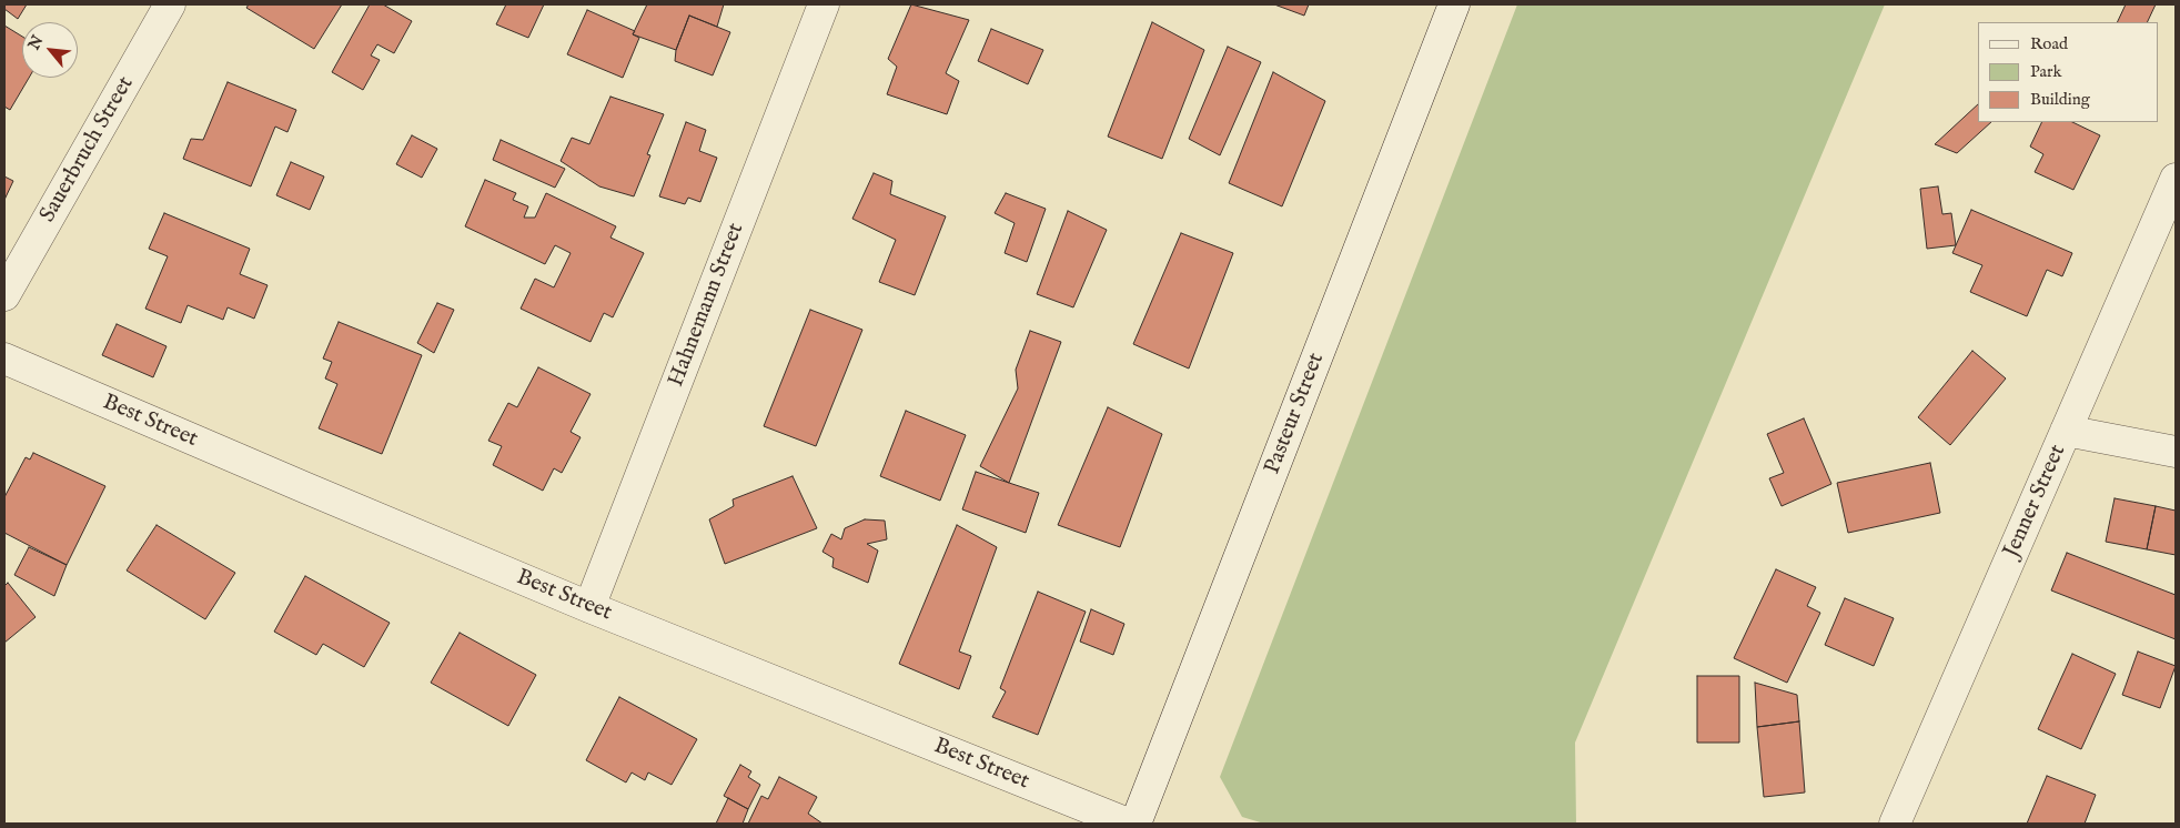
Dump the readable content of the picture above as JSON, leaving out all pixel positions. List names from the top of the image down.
{
  "streets": {
    "street": [
      "Sauerbruch Street",
      "Hahnemann Street",
      "Pasteur Street",
      "Best Street",
      "Jenner Street"
    ]
  },
  "crossings": [
    ["Hahnemann Street", "Best Street"]
  ],
  "legend": ["Road", "Park", "Building"],
  "north": "top left"
}
